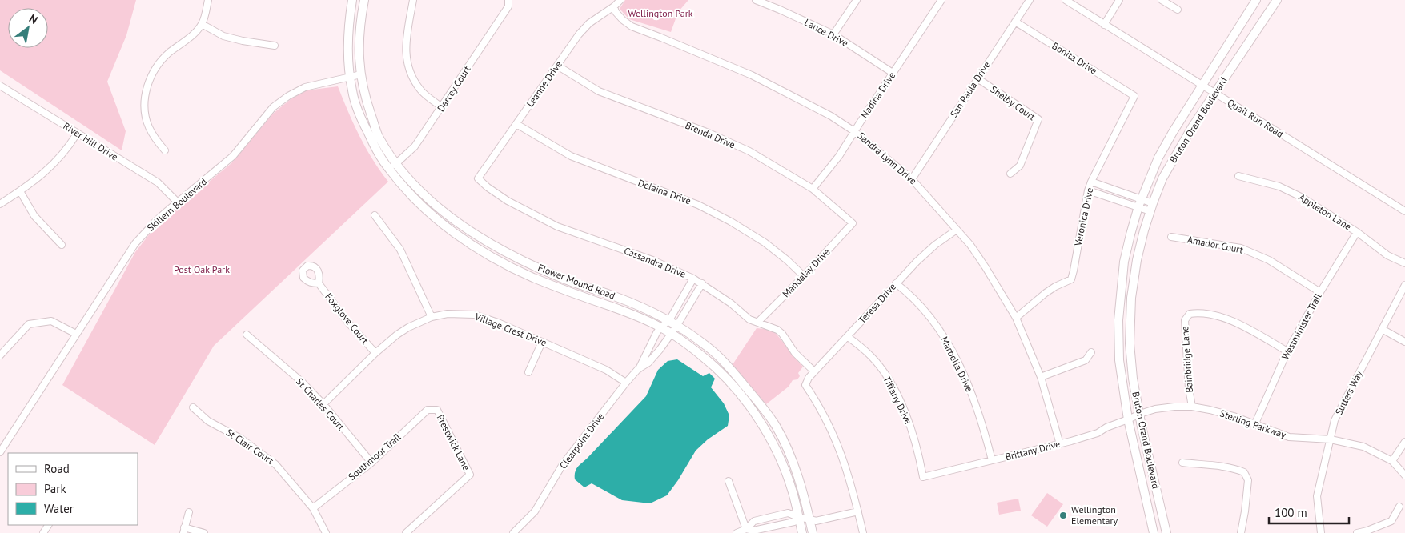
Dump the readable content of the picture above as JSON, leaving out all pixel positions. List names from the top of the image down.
{
  "streets": {
    "main road": ["Bruton Orand Boulevard", "Flower Mound Road"],
    "street": [
      "Lance Drive",
      "Bonita Drive",
      "Leanne Drive",
      "Darcey Court",
      "San Paula Drive",
      "Nadina Drive",
      "Shelby Court",
      "Quail Run Road",
      "Brenda Drive",
      "River Hill Drive",
      "Sandra Lynn Drive",
      "Delaina Drive",
      "Skillern Boulevard",
      "Appleton Lane",
      "Veronica Drive",
      "Amador Court",
      "Cassandra Drive",
      "Mandalay Drive",
      "Teresa Drive",
      "Foxglove Court",
      "Westminister Trail",
      "Village Crest Drive",
      "Bainbridge Lane",
      "Marbella Drive",
      "Sutters Way",
      "Tiffany Drive",
      "St Charles Court",
      "Sterling Parkway",
      "Clearpoint Drive",
      "Prestwick Lane",
      "St Clair Court",
      "Brittany Drive",
      "Southmoor Trail"
    ]
  },
  "crossings": [
    ["Lance Drive", "Nadina Drive"],
    ["Bonita Drive", "San Paula Drive"],
    ["Bonita Drive", "Veronica Drive"],
    ["Leanne Drive", "Brenda Drive"],
    ["Leanne Drive", "Sandra Lynn Drive"],
    ["Leanne Drive", "Delaina Drive"],
    ["Leanne Drive", "Cassandra Drive"],
    ["Darcey Court", "Flower Mound Road"],
    ["San Paula Drive", "Shelby Court"],
    ["San Paula Drive", "Sandra Lynn Drive"],
    ["Nadina Drive", "Brenda Drive"],
    ["Nadina Drive", "Sandra Lynn Drive"],
    ["Quail Run Road", "Bruton Orand Boulevard"],
    ["Bruton Orand Boulevard", "Sterling Parkway"],
    ["Bruton Orand Boulevard", "Brittany Drive"],
    ["Brenda Drive", "Mandalay Drive"],
    ["River Hill Drive", "Skillern Boulevard"],
    ["Sandra Lynn Drive", "Veronica Drive"],
    ["Sandra Lynn Drive", "Teresa Drive"],
    ["Sandra Lynn Drive", "Brittany Drive"],
    ["Delaina Drive", "Mandalay Drive"],
    ["Skillern Boulevard", "Flower Mound Road"],
    ["Appleton Lane", "Westminister Trail"],
    ["Amador Court", "Westminister Trail"],
    ["Cassandra Drive", "Mandalay Drive"],
    ["Cassandra Drive", "Teresa Drive"],
    ["Cassandra Drive", "Clearpoint Drive"],
    ["Flower Mound Road", "Clearpoint Drive"],
    ["Teresa Drive", "Marbella Drive"],
    ["Teresa Drive", "Tiffany Drive"],
    ["Foxglove Court", "Village Crest Drive"],
    ["Westminister Trail", "Bainbridge Lane"],
    ["Westminister Trail", "Sterling Parkway"],
    ["Village Crest Drive", "St Charles Court"],
    ["Village Crest Drive", "Clearpoint Drive"],
    ["Bainbridge Lane", "Sterling Parkway"],
    ["Marbella Drive", "Brittany Drive"],
    ["Sutters Way", "Sterling Parkway"],
    ["Tiffany Drive", "Brittany Drive"],
    ["St Charles Court", "Southmoor Trail"],
    ["Sterling Parkway", "Brittany Drive"],
    ["Prestwick Lane", "Southmoor Trail"],
    ["St Clair Court", "Southmoor Trail"]
  ],
  "parks": ["Wellington Park", "Post Oak Park"],
  "places": ["Wellington Elementary"],
  "legend": ["Road", "Park", "Water"],
  "scale_bar": "100 m",
  "north": "top right"
}
